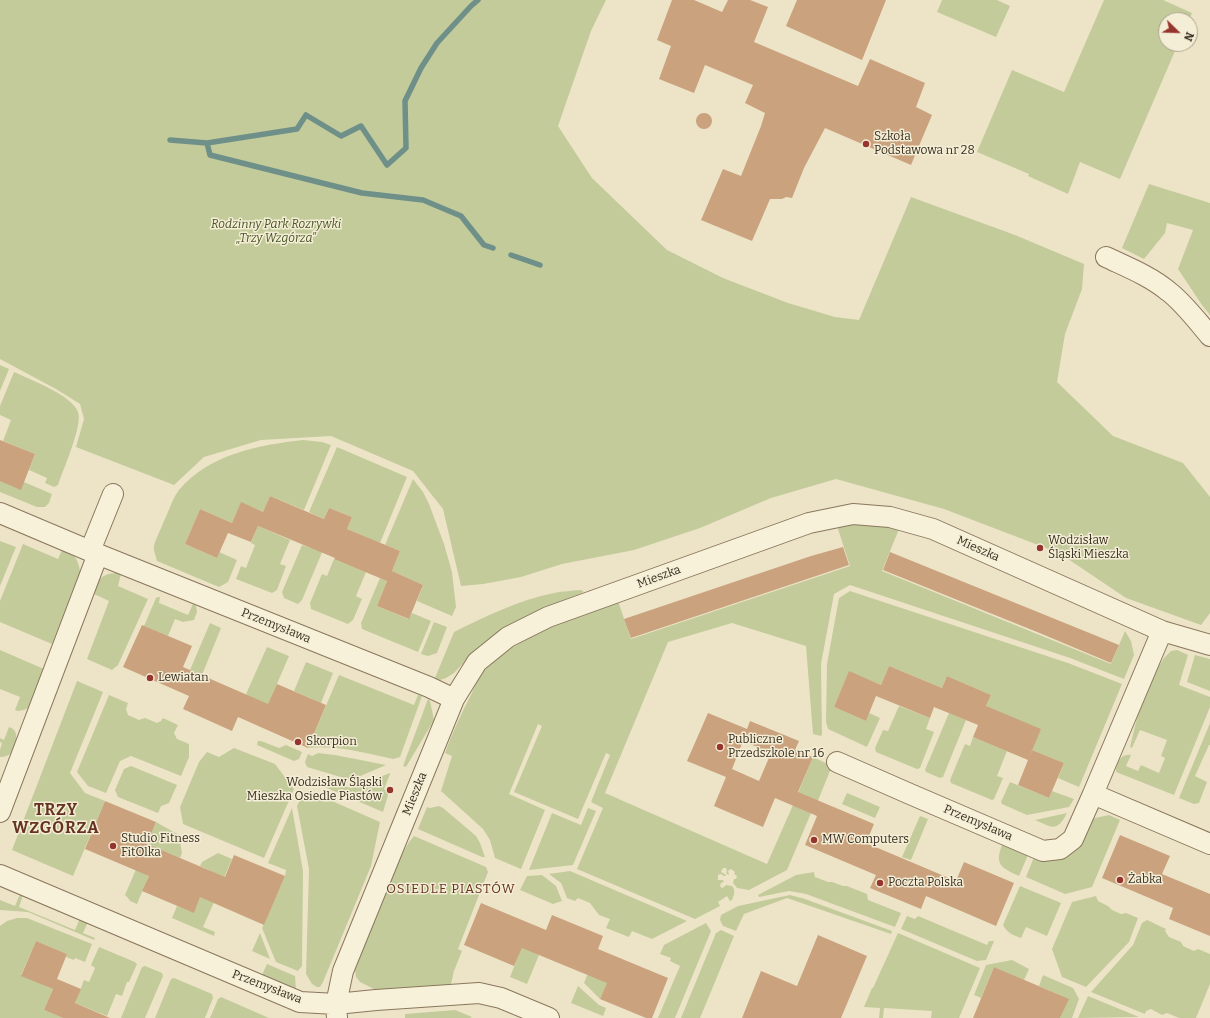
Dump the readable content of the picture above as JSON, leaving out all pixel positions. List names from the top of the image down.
{
  "streets": {
    "street": ["Mieszka", "Przemysława"]
  },
  "crossings": [
    ["Mieszka", "Przemysława"]
  ],
  "districts": ["TRZY WZGÓRZA", "OSIEDLE PIASTÓW"],
  "parks": ["Rodzinny Park Rozrywki „Trzy Wzgórza”"],
  "places": [
    "Szkoła Podstawowa nr 28",
    "Wodzisław Śląski Mieszka",
    "Lewiatan",
    "Skorpion",
    "Publiczne Przedszkole nr 16",
    "Wodzisław Śląski Mieszka Osiedle Piastów",
    "MW Computers",
    "Studio Fitness FitOlka",
    "Żabka",
    "Poczta Polska"
  ],
  "north": "bottom right"
}
